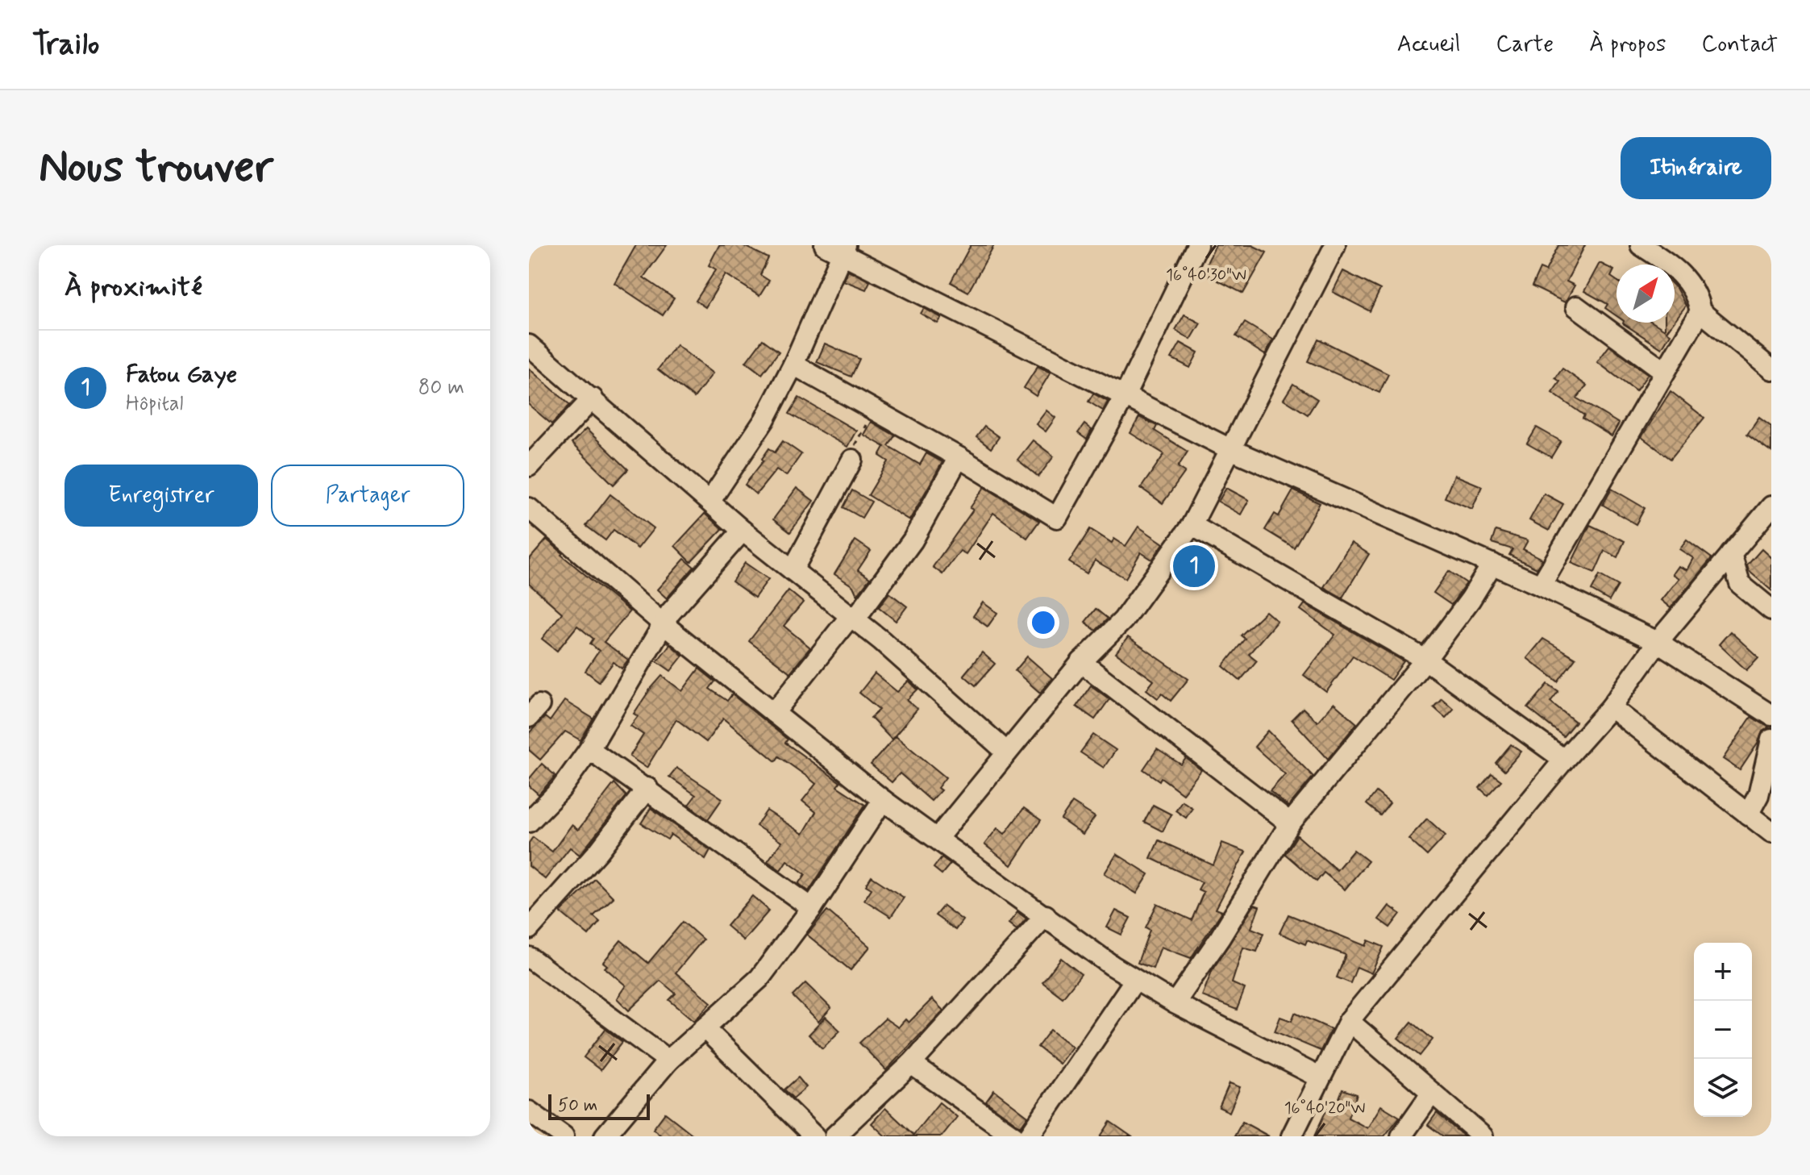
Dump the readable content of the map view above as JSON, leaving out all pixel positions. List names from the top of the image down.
{
  "scale_bar": "50 m",
  "north": "top right",
  "page": {
    "header": "Trailo",
    "nav": [
      "Accueil",
      "Carte",
      "À propos",
      "Contact"
    ],
    "buttons": [
      "Itinéraire",
      ["Enregistrer", "Partager"]
    ],
    "title": "Nous trouver",
    "heading": "À proximité",
    "list": [
      {
        "mark": "1",
        "name": "Fatou Gaye",
        "note": "Hôpital",
        "value": "80 m"
      }
    ],
    "pins": "1",
    "map_buttons": ["+", "−"],
    "scale": "50 m"
  },
  "coordinates": ["16°40'30\"W", "16°40'20\"W"]
}
